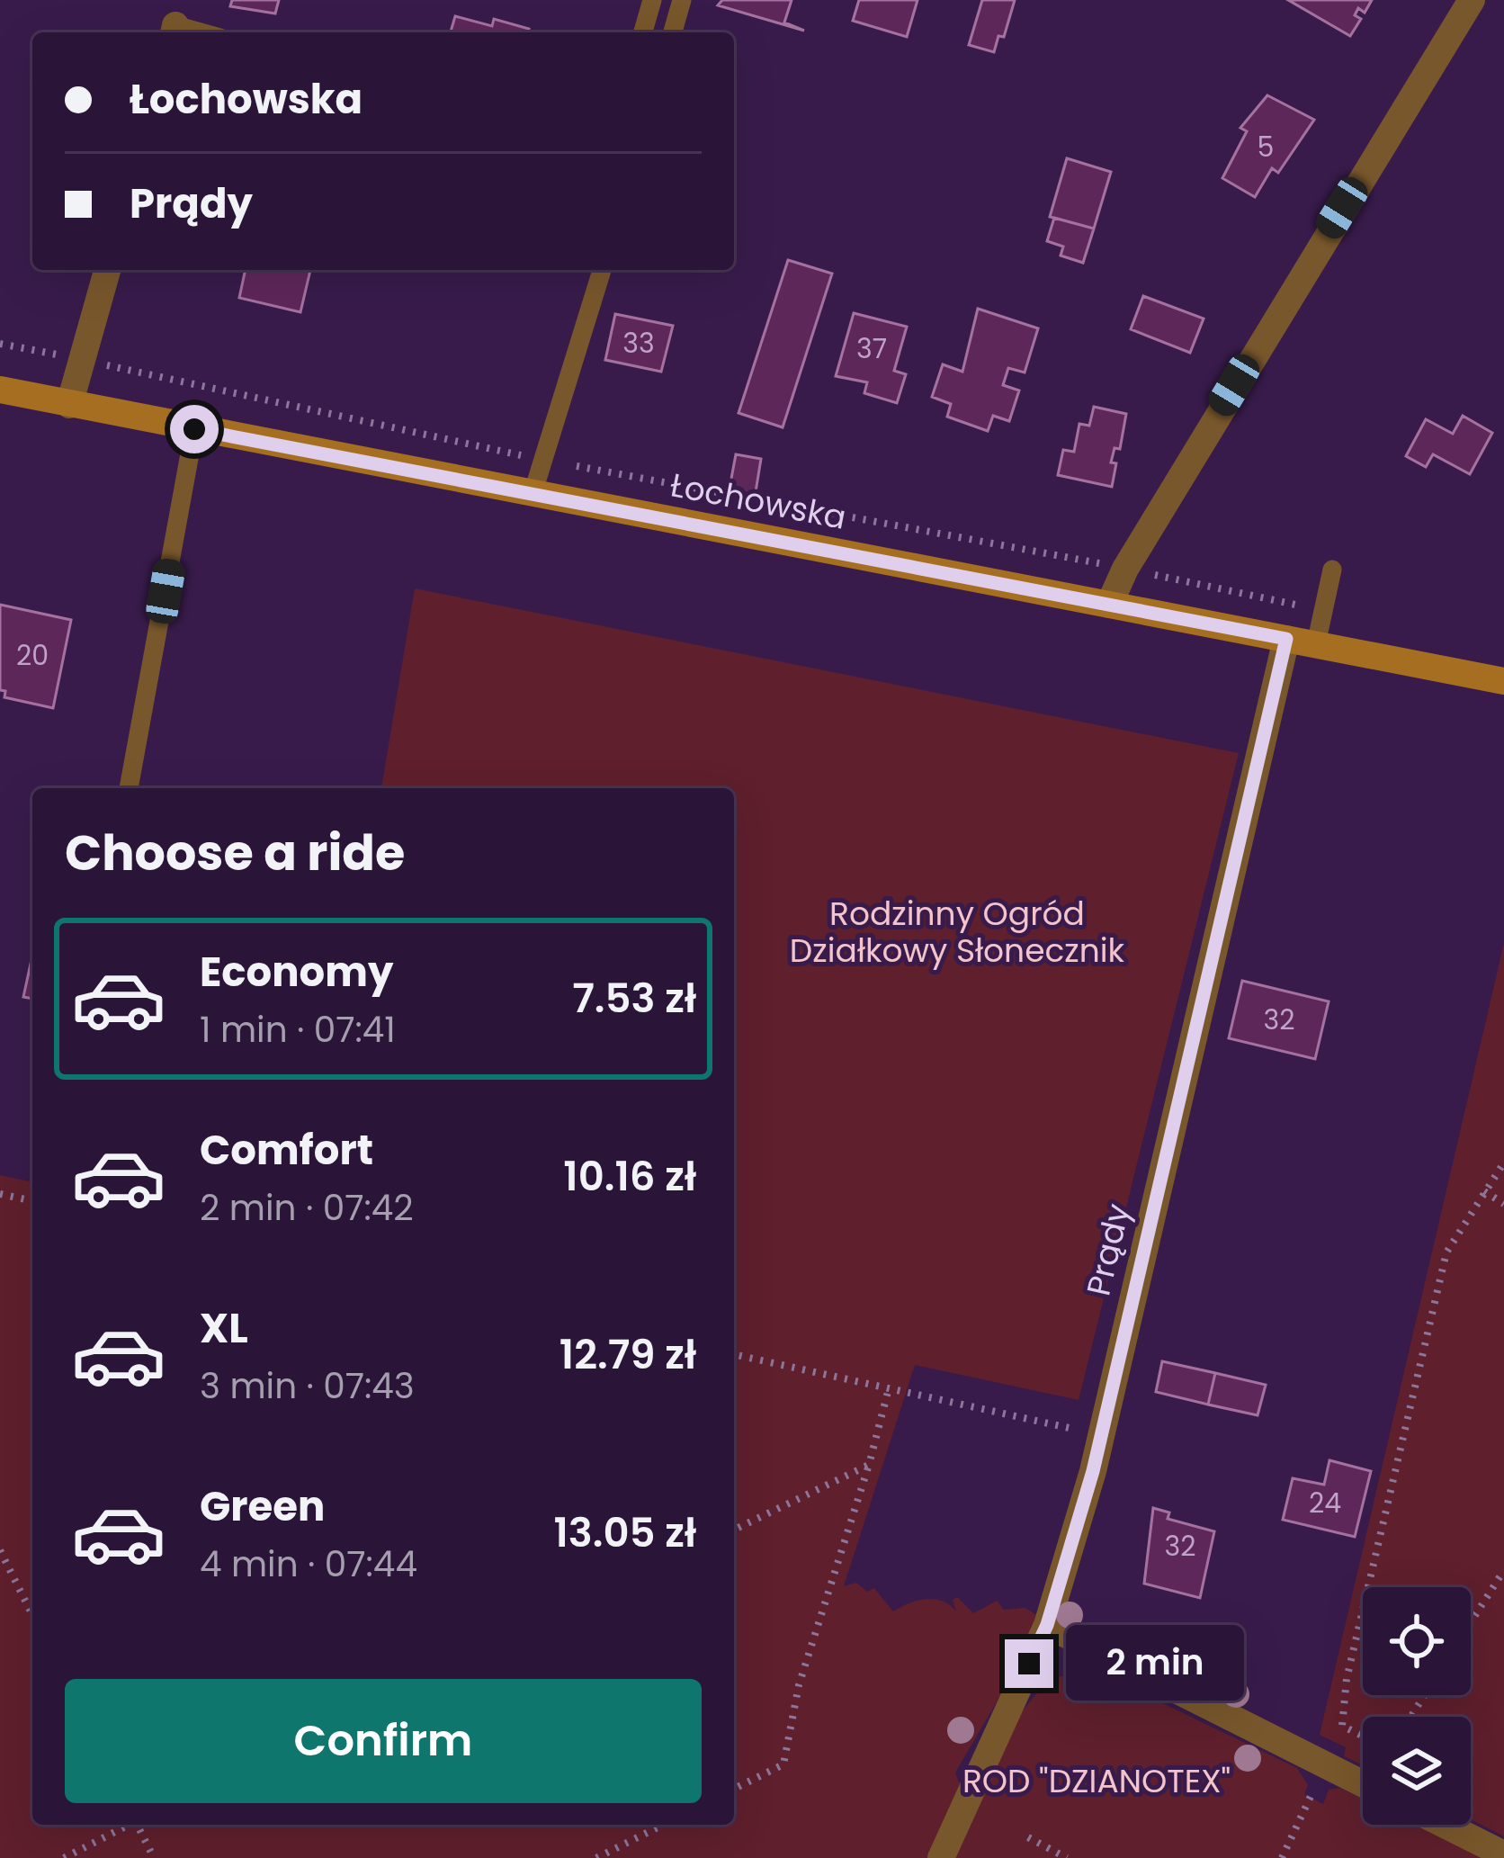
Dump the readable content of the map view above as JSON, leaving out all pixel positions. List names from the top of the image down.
{
  "streets": {
    "main road": ["Łochowska"],
    "street": ["Prądy"]
  },
  "crossings": [
    ["Łochowska", "Prądy"]
  ],
  "parks": ["Rodzinny Ogród Działkowy Słonecznik", "ROD \"DZIANOTEX\""],
  "house_numbers": [
    "5",
    "33",
    "37",
    "20",
    "32",
    "24",
    "32"
  ],
  "page": {
    "banner": ["Łochowska", "Prądy"],
    "heading": "Choose a ride",
    "list": [
      {
        "name": "Economy",
        "note": "1 min · 07:41",
        "value": "7.53 zł"
      },
      {
        "name": "Comfort",
        "note": "2 min · 07:42",
        "value": "10.16 zł"
      },
      {
        "name": "XL",
        "note": "3 min · 07:43",
        "value": "12.79 zł"
      },
      {
        "name": "Green",
        "note": "4 min · 07:44",
        "value": "13.05 zł"
      }
    ],
    "bubble": "2 min",
    "buttons": "Confirm"
  }
}
